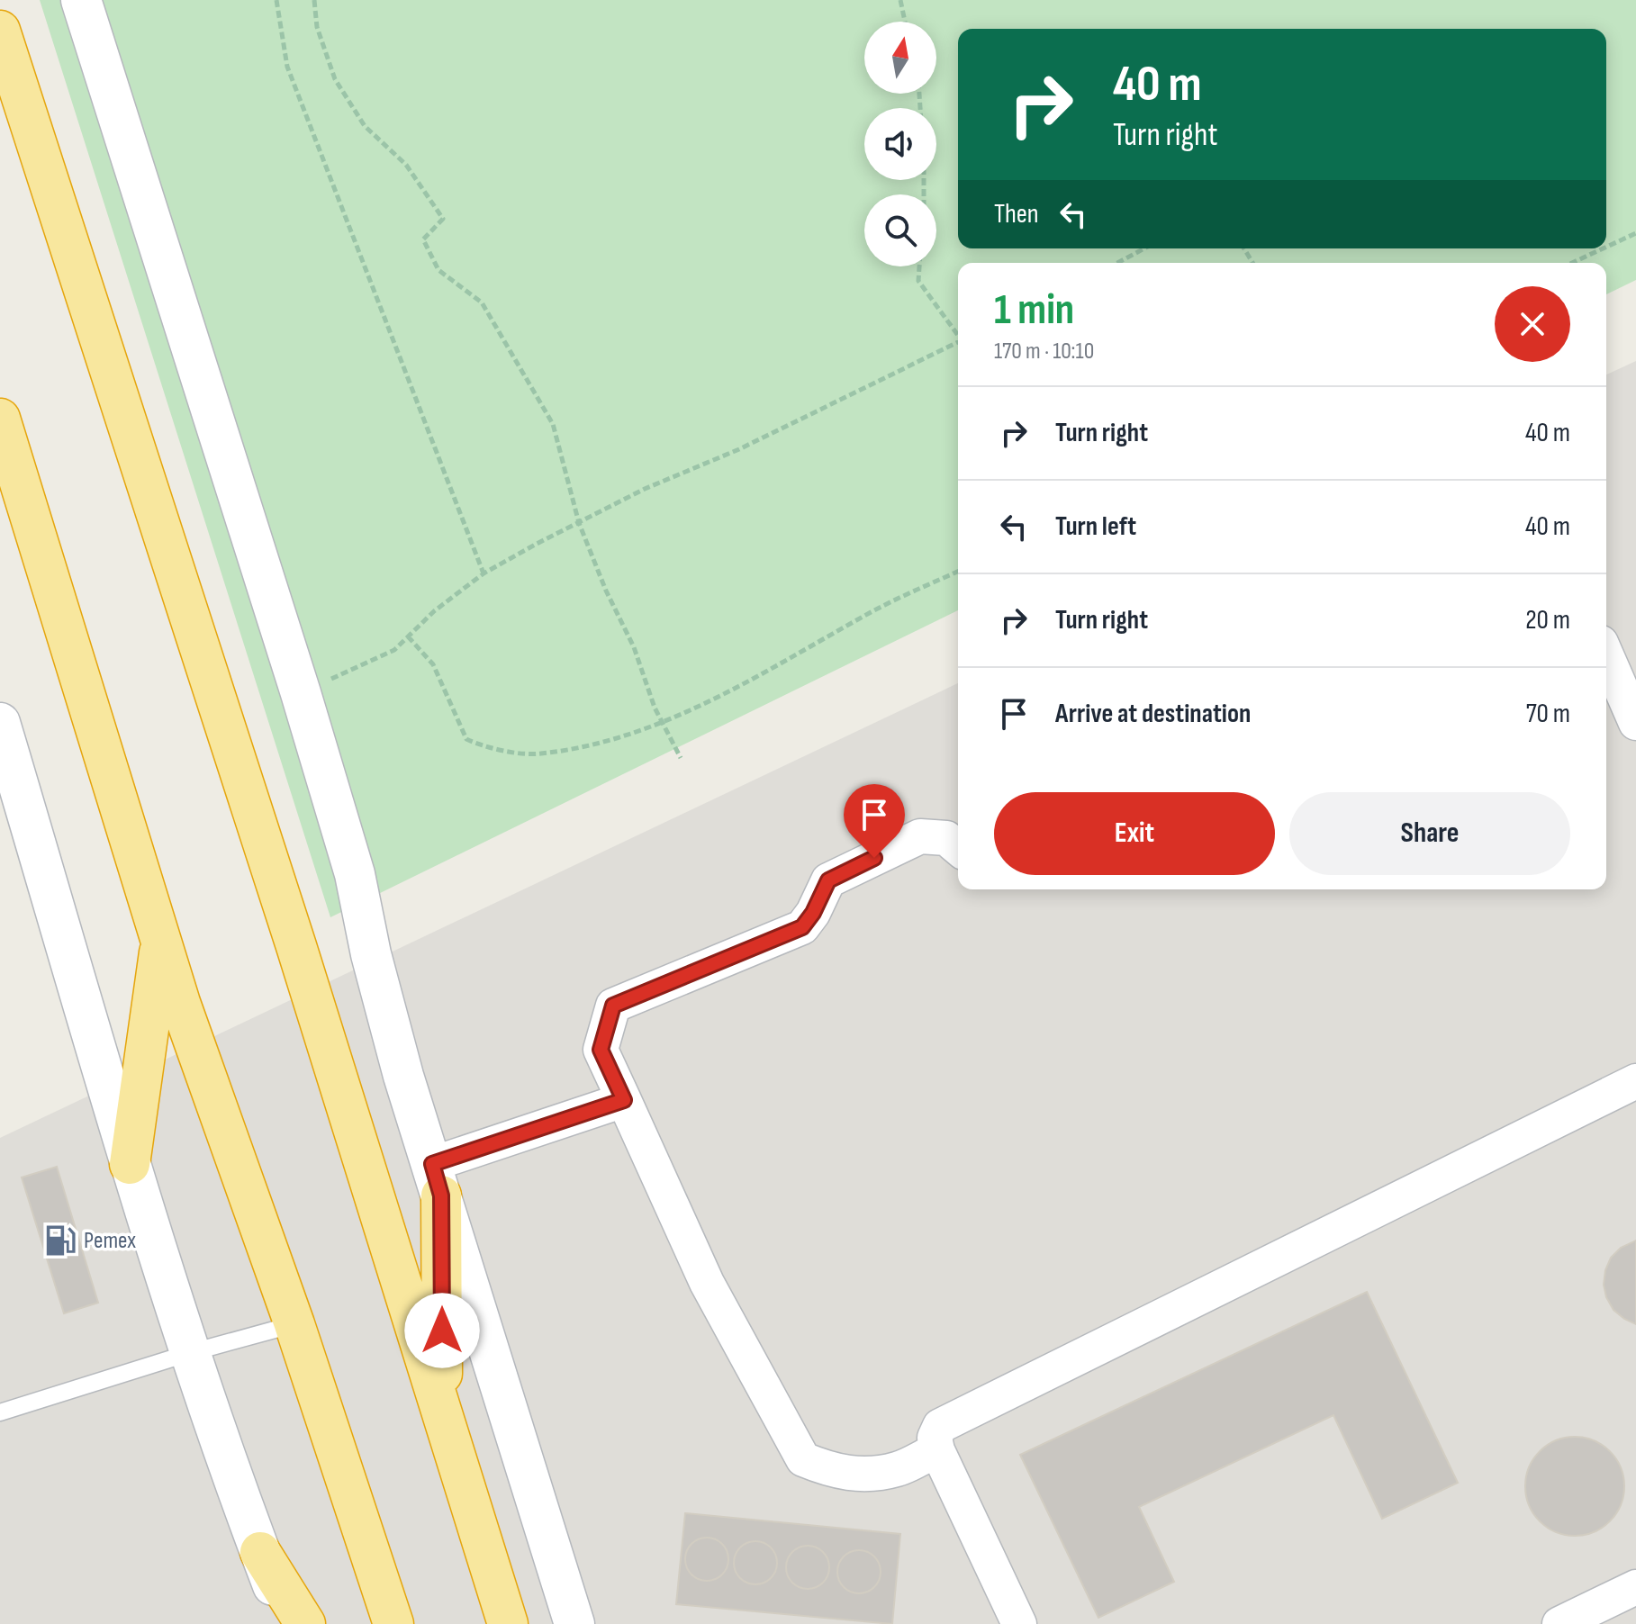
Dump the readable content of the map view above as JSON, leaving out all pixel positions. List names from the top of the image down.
{
  "places": {
    "fuel station": ["Pemex"]
  },
  "north": "top",
  "page": {
    "turn": ["40 m", "Turn right"],
    "then": "Then",
    "heading": ["1 min", "170 m · 10:10"],
    "list": [
      {
        "name": "Turn right",
        "value": "40 m"
      },
      {
        "name": "Turn left",
        "value": "40 m"
      },
      {
        "name": "Turn right",
        "value": "20 m"
      },
      {
        "name": "Arrive at destination",
        "value": "70 m"
      }
    ],
    "buttons": ["Exit", "Share"]
  }
}
